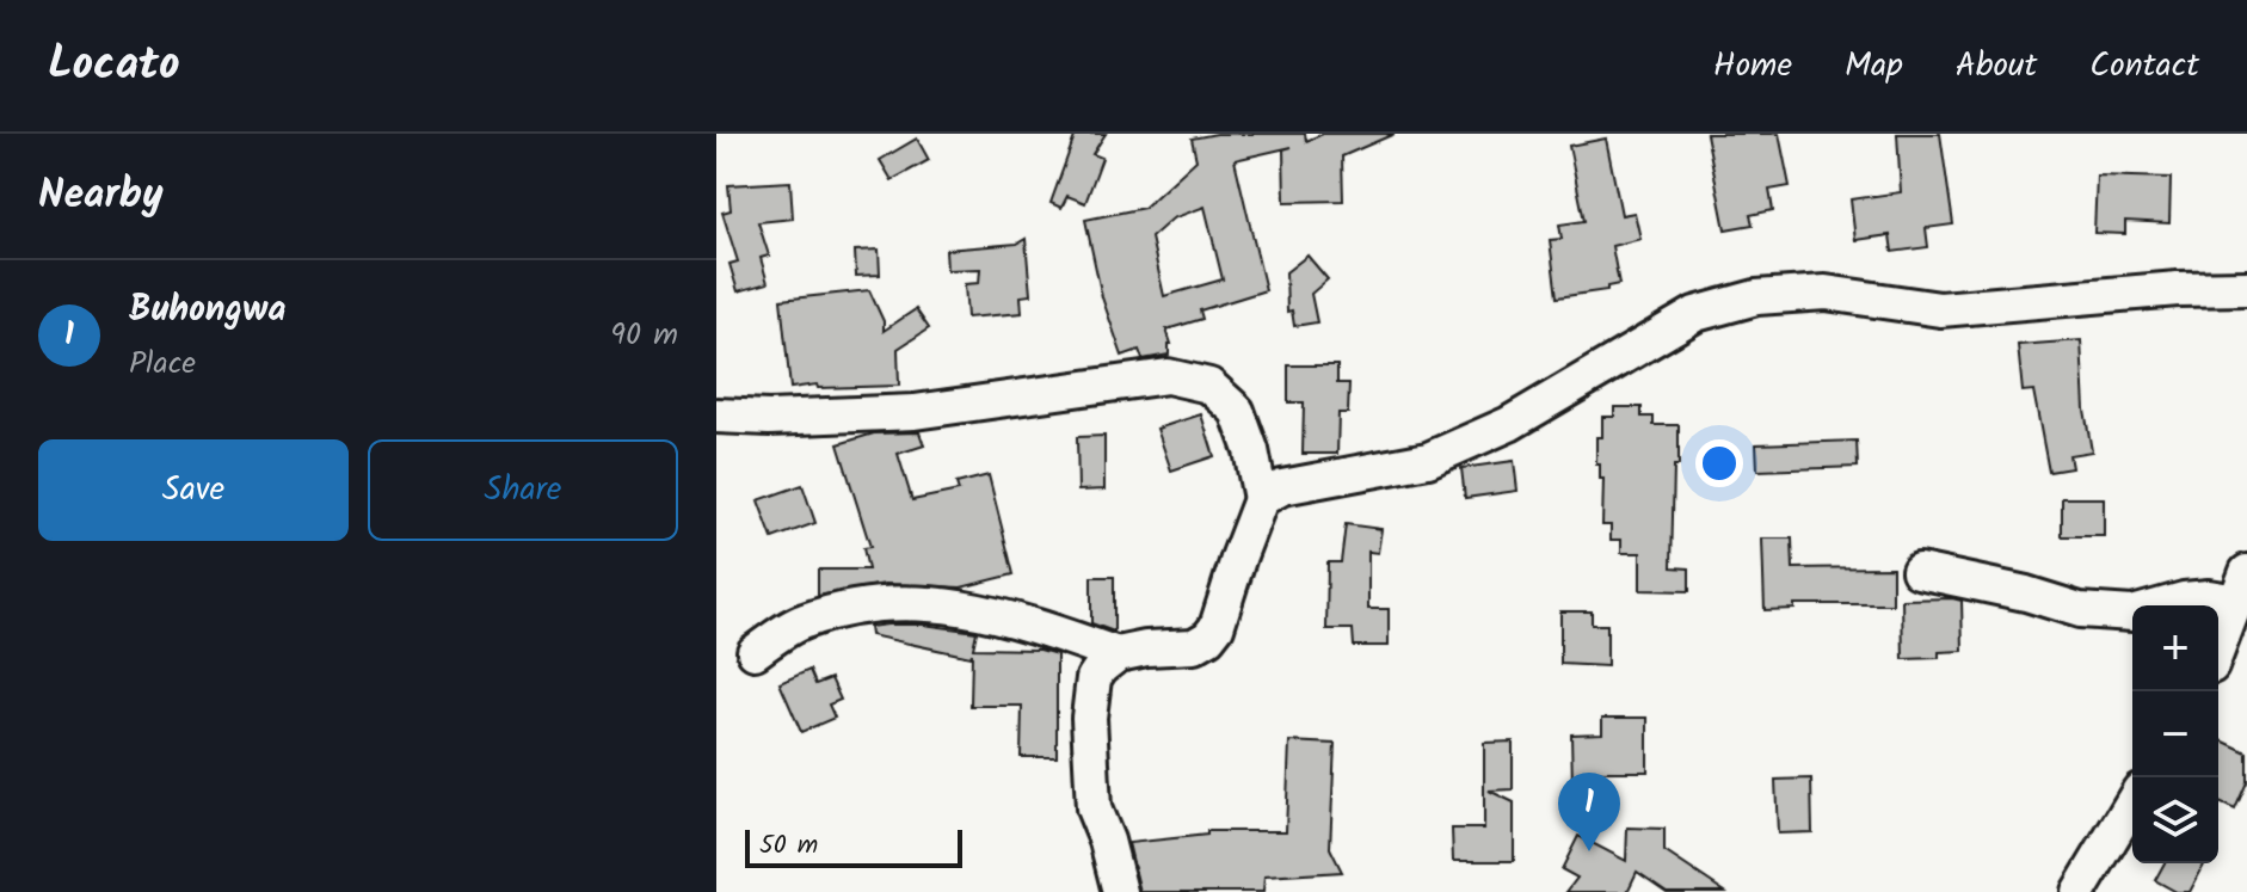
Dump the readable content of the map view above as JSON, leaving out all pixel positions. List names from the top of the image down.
{
  "scale_bar": "50 m",
  "page": {
    "header": "Locato",
    "nav": [
      "Home",
      "Map",
      "About",
      "Contact"
    ],
    "heading": "Nearby",
    "list": [
      {
        "mark": "1",
        "name": "Buhongwa",
        "note": "Place",
        "value": "90 m"
      }
    ],
    "buttons": ["Save", "Share"],
    "map_buttons": ["+", "−"],
    "pins": "1",
    "scale": "50 m"
  }
}
